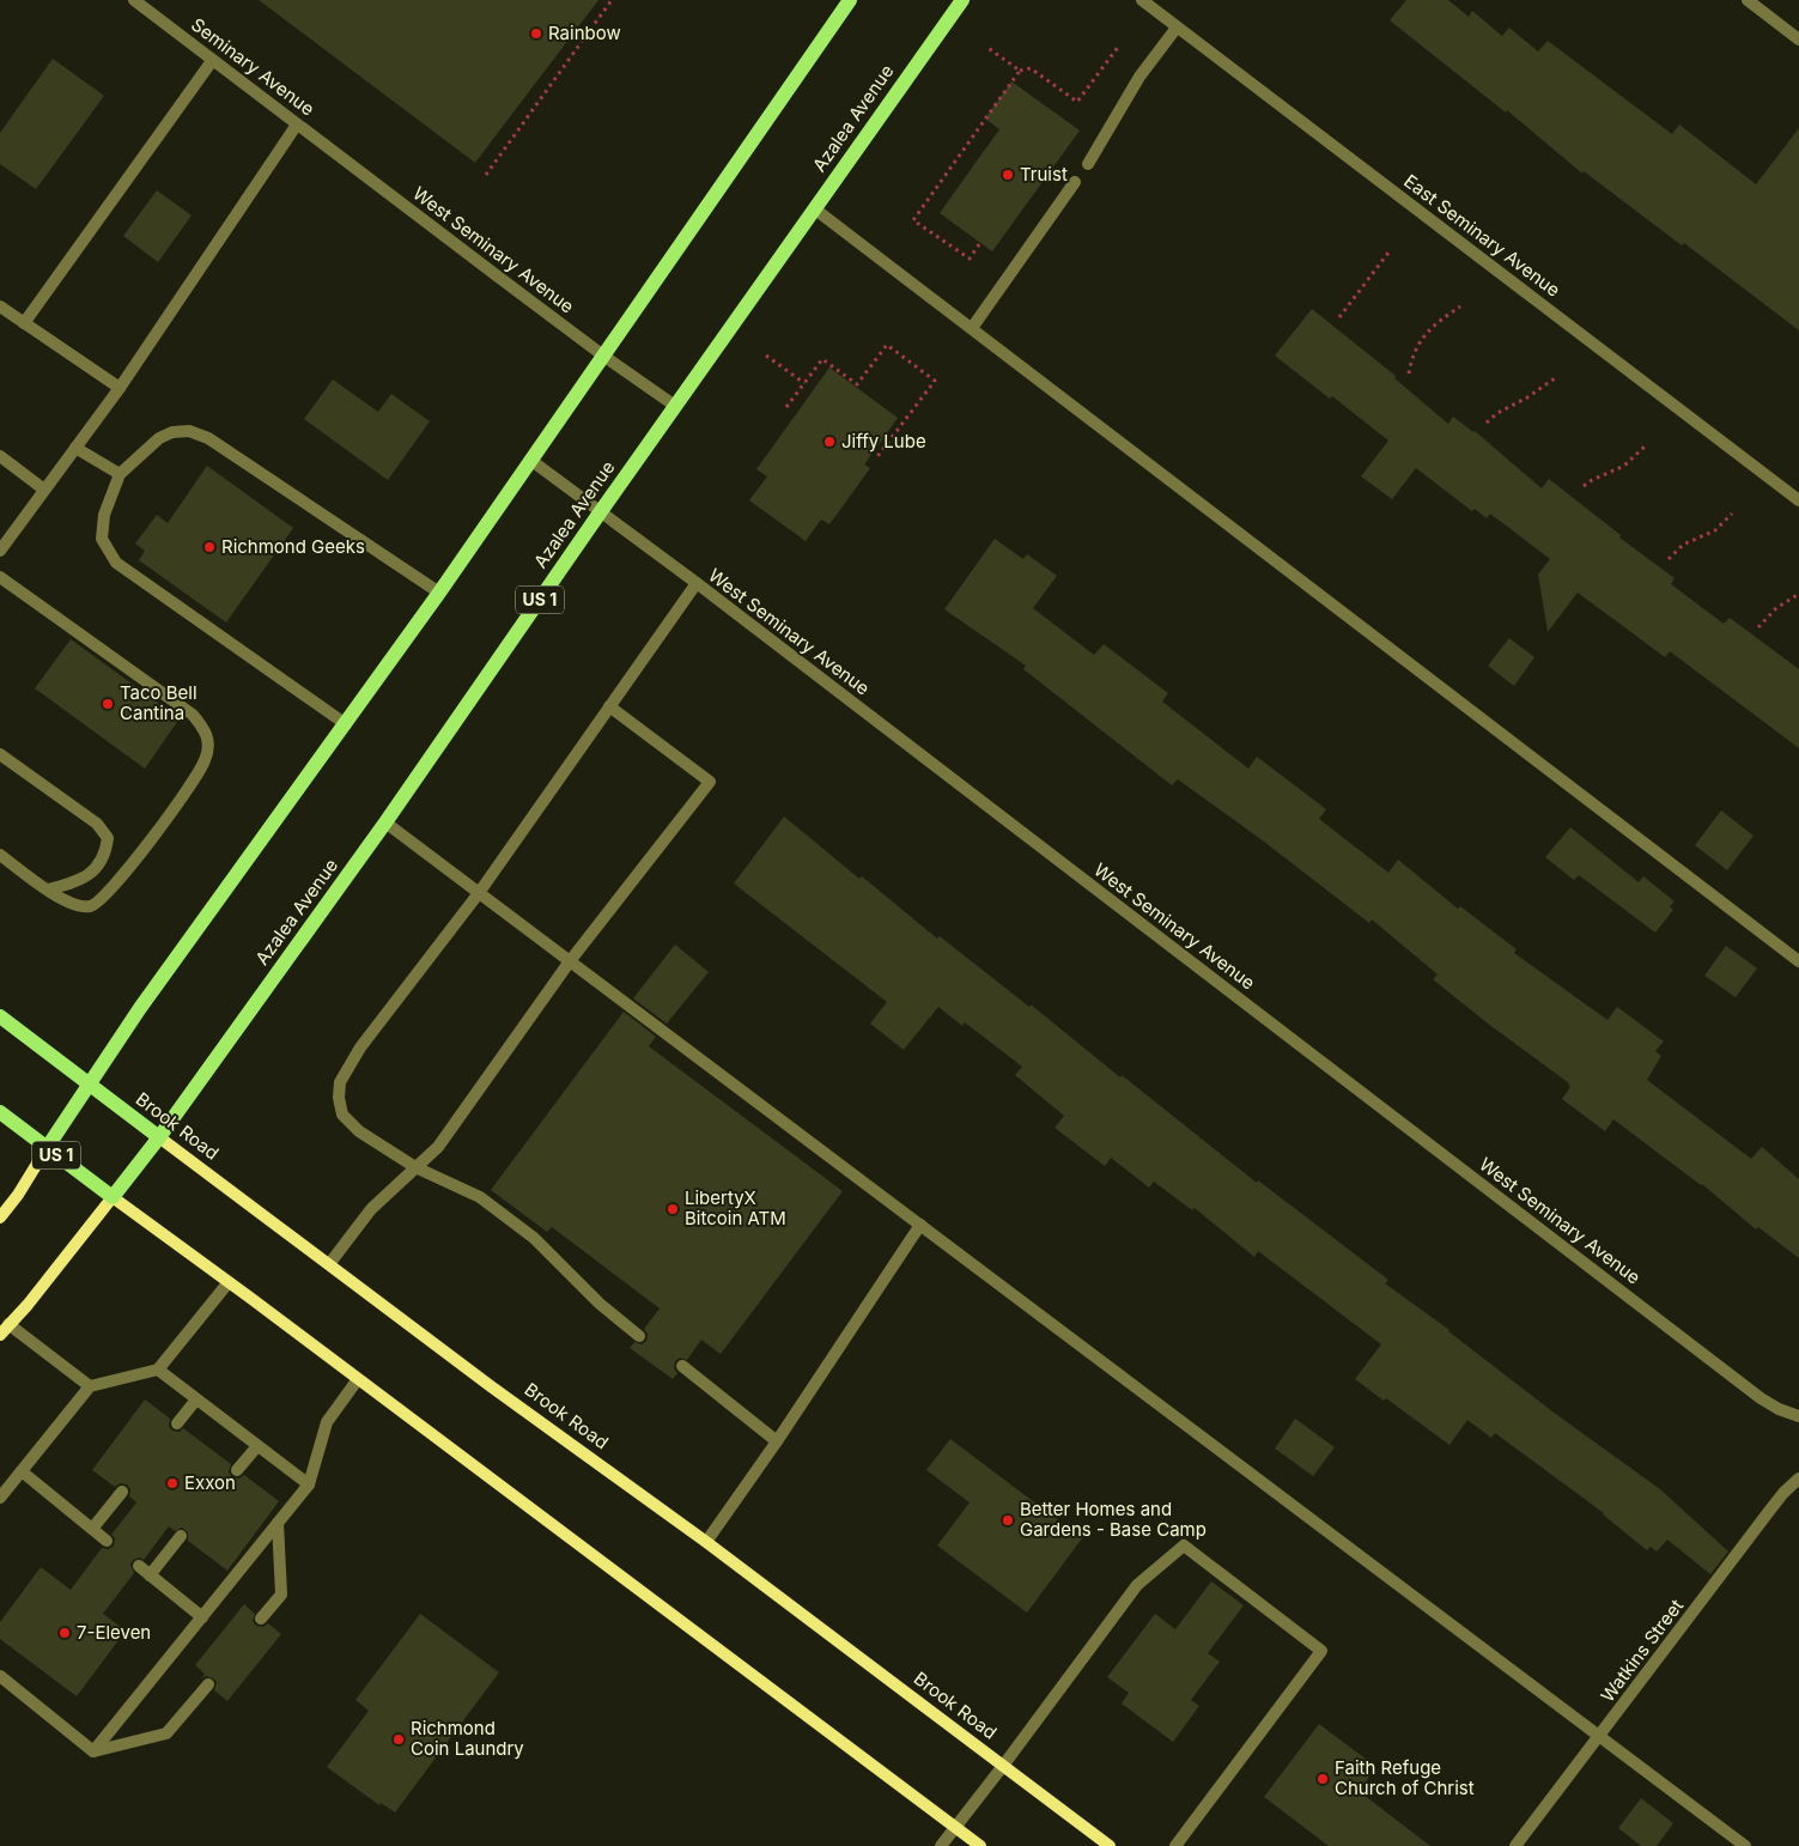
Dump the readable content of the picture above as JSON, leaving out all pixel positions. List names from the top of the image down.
{
  "streets": {
    "main road": ["Azalea Avenue", "US 1", "Brook Road"],
    "street": [
      "Seminary Avenue",
      "East Seminary Avenue",
      "West Seminary Avenue",
      "Watkins Street"
    ]
  },
  "crossings": [
    ["Seminary Avenue", "West Seminary Avenue"],
    ["Azalea Avenue", "West Seminary Avenue"],
    ["Azalea Avenue", "US 1"],
    ["Azalea Avenue", "Brook Road"]
  ],
  "places": [
    "Rainbow",
    "Truist",
    "Jiffy Lube",
    "Richmond Geeks",
    "Taco Bell Cantina",
    "LibertyX Bitcoin ATM",
    "Exxon",
    "Better Homes and Gardens - Base Camp",
    "7-Eleven",
    "Richmond Coin Laundry",
    "Faith Refuge Church of Christ"
  ]
}
